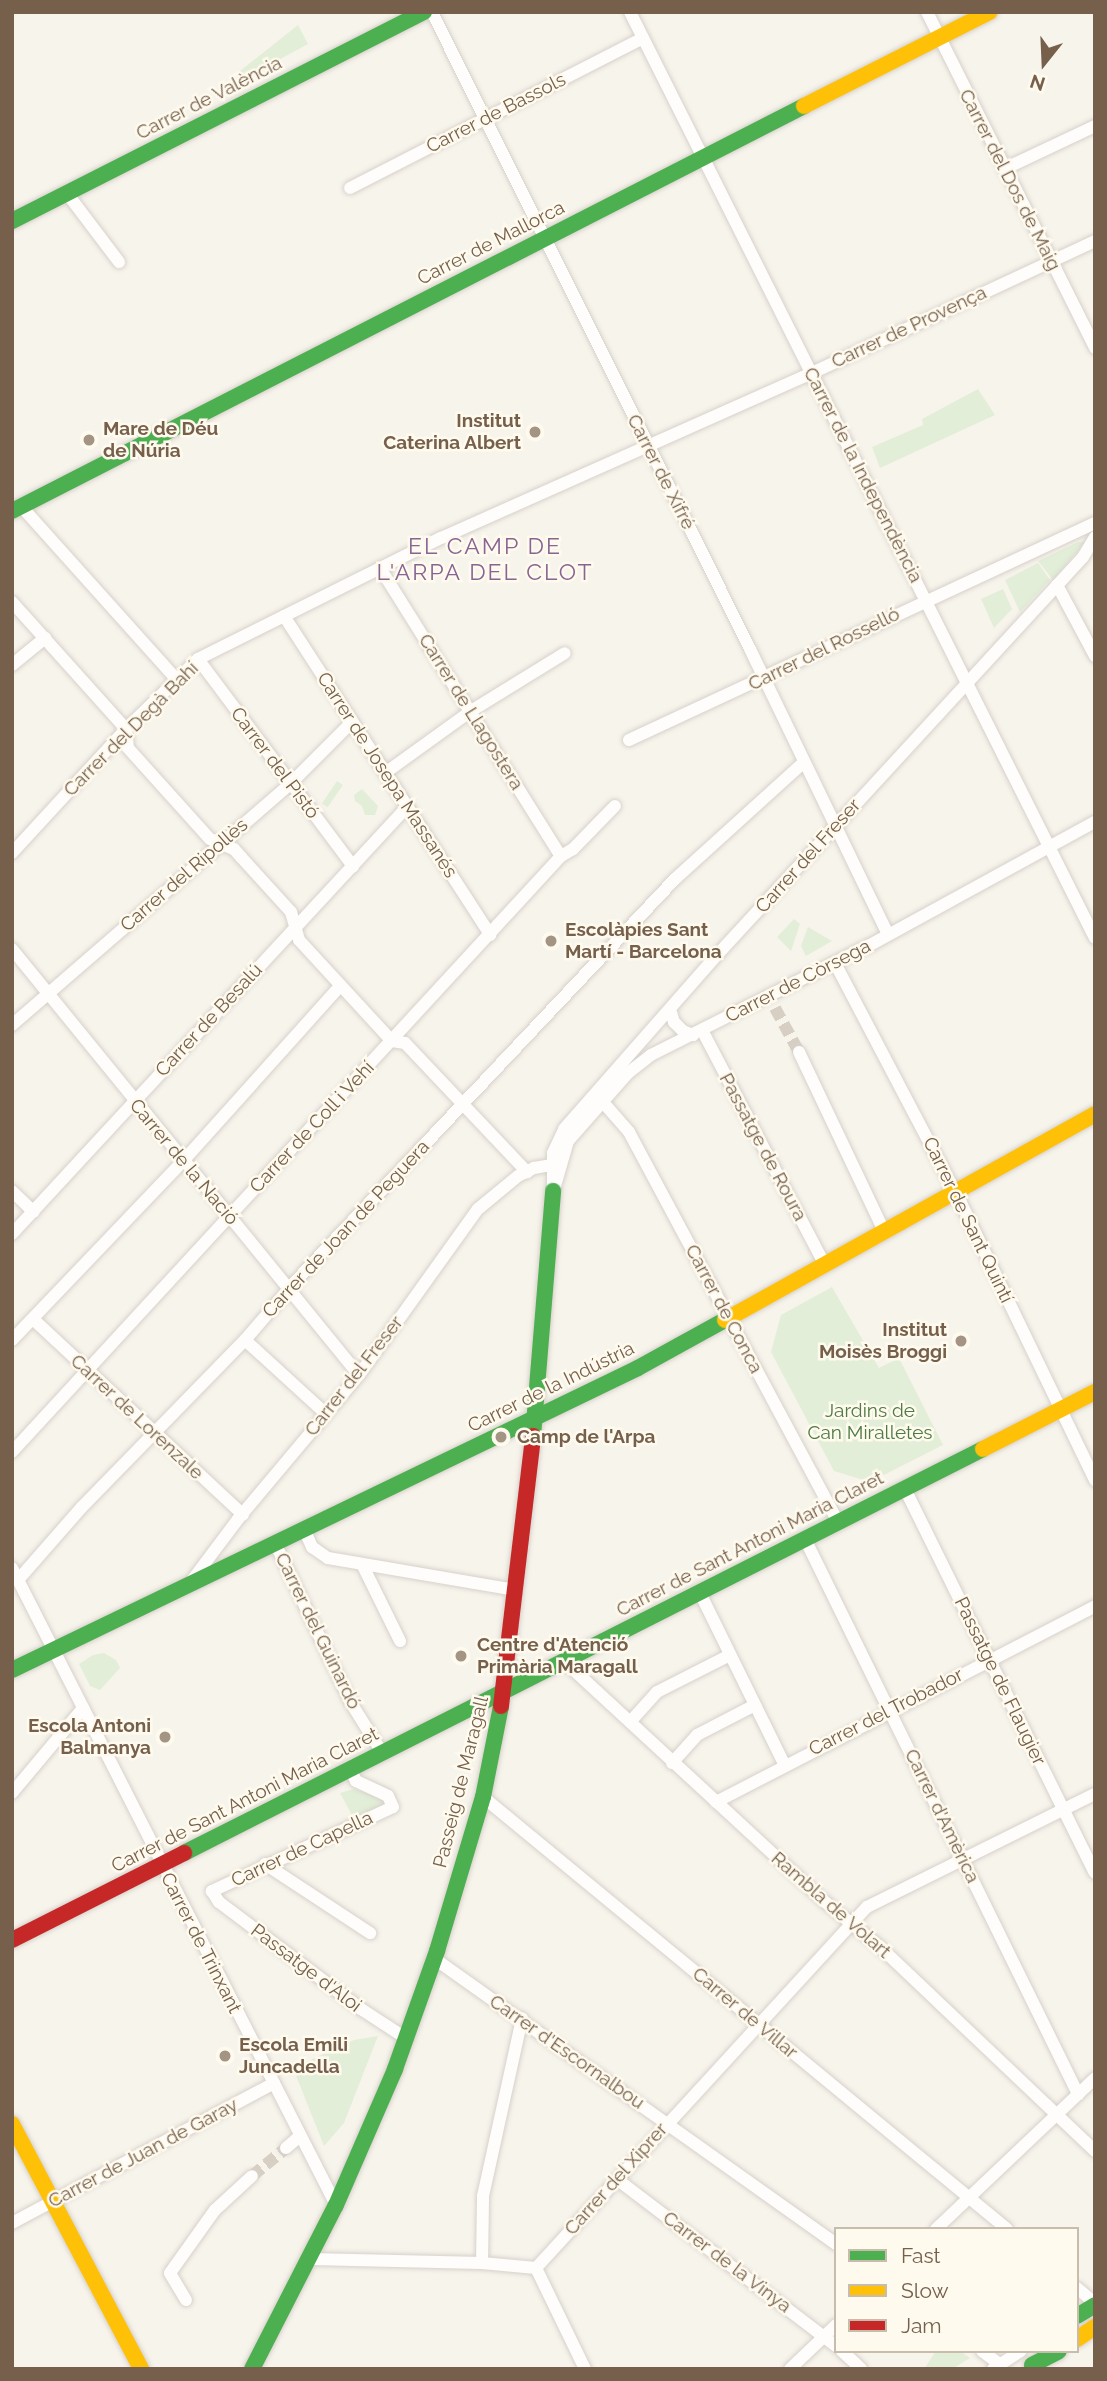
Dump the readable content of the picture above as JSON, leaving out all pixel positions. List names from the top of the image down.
{
  "streets": {
    "main road": [
      "Carrer de València",
      "Carrer de Mallorca",
      "Carrer de la Indústria",
      "Carrer de Sant Antoni Maria Claret",
      "Passeig de Maragall"
    ],
    "street": [
      "Carrer de Bassols",
      "Carrer del Dos de Maig",
      "Carrer de Provença",
      "Carrer de Xifré",
      "Carrer de la Independència",
      "Carrer del Rosselló",
      "Carrer de Llagostera",
      "Carrer del Degà Bahí",
      "Carrer del Pistó",
      "Carrer de Josepa Massanés",
      "Carrer del Freser",
      "Carrer del Ripollès",
      "Carrer de Còrsega",
      "Carrer de Besalú",
      "Carrer de Coll i Vehí",
      "Passatge de Roura",
      "Carrer de la Nació",
      "Carrer de Sant Quintí",
      "Carrer de Joan de Peguera",
      "Carrer de Conca",
      "Carrer de Lorenzale",
      "Carrer del Guinardó",
      "Passatge de Flaugier",
      "Carrer del Trobador",
      "Carrer d'Amèrica",
      "Carrer de Capella",
      "Rambla de Volart",
      "Carrer de Trinxant",
      "Passatge d'Aloi",
      "Carrer de Villar",
      "Carrer d'Escornalbou",
      "Carrer de Juan de Garay",
      "Carrer del Xiprer",
      "Carrer de la Vinya"
    ]
  },
  "crossings": [
    ["Carrer de Bassols", "Carrer de Xifré"],
    ["Carrer de Bassols", "Carrer de la Independència"],
    ["Carrer del Dos de Maig", "Carrer de Mallorca"],
    ["Carrer del Dos de Maig", "Carrer de Provença"],
    ["Carrer de Mallorca", "Carrer de Xifré"],
    ["Carrer de Mallorca", "Carrer de la Independència"],
    ["Carrer de Provença", "Carrer de Xifré"],
    ["Carrer de Provença", "Carrer de la Independència"],
    ["Carrer de Provença", "Carrer del Degà Bahí"],
    ["Carrer de Xifré", "Carrer del Rosselló"],
    ["Carrer de Xifré", "Carrer del Freser"],
    ["Carrer de Xifré", "Carrer de Còrsega"],
    ["Carrer de Xifré", "Carrer de Joan de Peguera"],
    ["Carrer de la Independència", "Carrer del Rosselló"],
    ["Carrer de la Independència", "Carrer del Freser"],
    ["Carrer de la Independència", "Carrer de Còrsega"],
    ["Carrer de Llagostera", "Carrer del Degà Bahí"],
    ["Carrer de Llagostera", "Carrer de Coll i Vehí"],
    ["Carrer del Degà Bahí", "Carrer del Pistó"],
    ["Carrer del Degà Bahí", "Carrer de Josepa Massanés"],
    ["Carrer del Pistó", "Carrer del Ripollès"],
    ["Carrer del Pistó", "Carrer de Besalú"],
    ["Carrer de Josepa Massanés", "Carrer del Ripollès"],
    ["Carrer de Josepa Massanés", "Carrer de Besalú"],
    ["Carrer de Josepa Massanés", "Carrer de Coll i Vehí"],
    ["Carrer del Freser", "Passatge de Roura"],
    ["Carrer del Freser", "Carrer de la Nació"],
    ["Carrer del Freser", "Carrer de la Indústria"],
    ["Carrer del Freser", "Carrer de Lorenzale"],
    ["Carrer del Freser", "Passeig de Maragall"],
    ["Carrer del Ripollès", "Carrer de la Nació"],
    ["Carrer de Còrsega", "Passatge de Roura"],
    ["Carrer de Còrsega", "Carrer de Sant Quintí"],
    ["Carrer de Còrsega", "Carrer de Conca"],
    ["Carrer de Còrsega", "Passeig de Maragall"],
    ["Carrer de Besalú", "Carrer de la Nació"],
    ["Carrer de Coll i Vehí", "Carrer de la Nació"],
    ["Carrer de Coll i Vehí", "Carrer de Lorenzale"],
    ["Passatge de Roura", "Carrer de la Indústria"],
    ["Carrer de la Nació", "Carrer de Joan de Peguera"],
    ["Carrer de Sant Quintí", "Carrer de la Indústria"],
    ["Carrer de Sant Quintí", "Carrer de Sant Antoni Maria Claret"],
    ["Carrer de Joan de Peguera", "Carrer de Lorenzale"],
    ["Carrer de Joan de Peguera", "Carrer de Trinxant"],
    ["Carrer de Conca", "Carrer de la Indústria"],
    ["Carrer de Conca", "Carrer de Sant Antoni Maria Claret"],
    ["Carrer de la Indústria", "Carrer del Guinardó"],
    ["Carrer de la Indústria", "Passeig de Maragall"],
    ["Carrer de la Indústria", "Carrer de Trinxant"],
    ["Carrer de Sant Antoni Maria Claret", "Carrer del Guinardó"],
    ["Carrer de Sant Antoni Maria Claret", "Passatge de Flaugier"],
    ["Carrer de Sant Antoni Maria Claret", "Passeig de Maragall"],
    ["Carrer de Sant Antoni Maria Claret", "Carrer d'Amèrica"],
    ["Carrer de Sant Antoni Maria Claret", "Carrer de Capella"],
    ["Carrer de Sant Antoni Maria Claret", "Rambla de Volart"],
    ["Carrer de Sant Antoni Maria Claret", "Carrer de Trinxant"],
    ["Passatge de Flaugier", "Carrer del Trobador"],
    ["Passatge de Flaugier", "Carrer del Xiprer"],
    ["Carrer del Trobador", "Carrer d'Amèrica"],
    ["Carrer del Trobador", "Rambla de Volart"],
    ["Passeig de Maragall", "Carrer de Trinxant"],
    ["Passeig de Maragall", "Passatge d'Aloi"],
    ["Passeig de Maragall", "Carrer de Villar"],
    ["Passeig de Maragall", "Carrer d'Escornalbou"],
    ["Carrer d'Amèrica", "Carrer del Xiprer"],
    ["Carrer de Capella", "Passatge d'Aloi"],
    ["Rambla de Volart", "Carrer del Xiprer"],
    ["Carrer de Trinxant", "Carrer de Juan de Garay"],
    ["Carrer de Villar", "Carrer del Xiprer"],
    ["Carrer d'Escornalbou", "Carrer del Xiprer"],
    ["Carrer del Xiprer", "Carrer de la Vinya"]
  ],
  "districts": ["EL CAMP DE L'ARPA DEL CLOT"],
  "parks": ["Jardins de Can Miralletes"],
  "places": [
    "Institut Caterina Albert",
    "Mare de Déu de Núria",
    "Escolàpies Sant Martí - Barcelona",
    "Institut Moisès Broggi",
    "Camp de l'Arpa",
    "Centre d'Atenció Primària Maragall",
    "Escola Antoni Balmanya",
    "Escola Emili Juncadella"
  ],
  "legend": ["Fast", "Slow", "Jam"],
  "north": "bottom"
}
